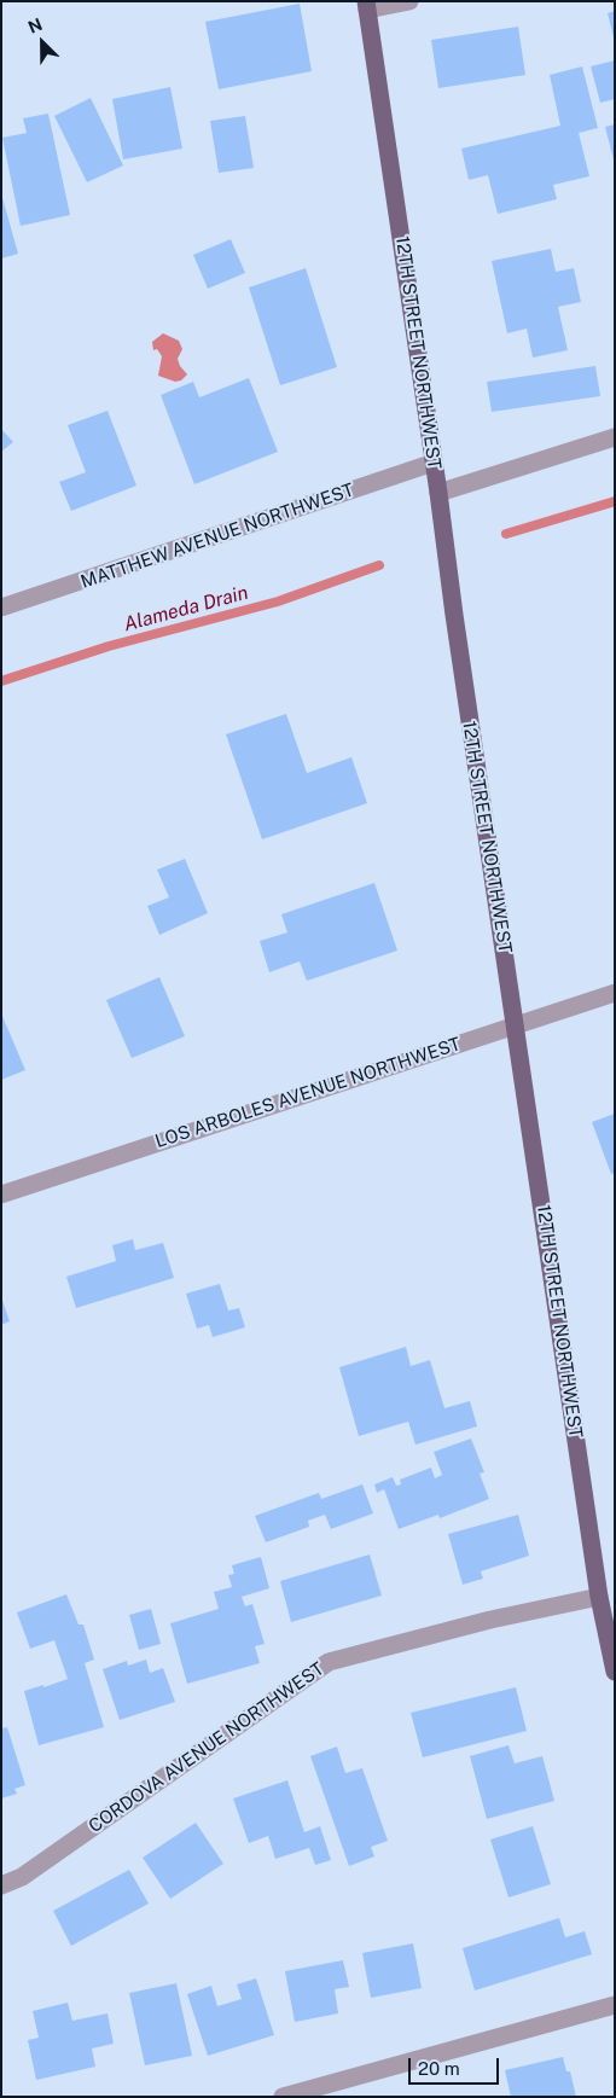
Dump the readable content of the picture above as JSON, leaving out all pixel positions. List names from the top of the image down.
{
  "streets": {
    "main road": ["12TH STREET NORTHWEST"],
    "street": ["MATTHEW AVENUE NORTHWEST", "LOS ARBOLES AVENUE NORTHWEST", "CORDOVA AVENUE NORTHWEST"]
  },
  "crossings": [
    ["12TH STREET NORTHWEST", "MATTHEW AVENUE NORTHWEST"],
    ["12TH STREET NORTHWEST", "LOS ARBOLES AVENUE NORTHWEST"],
    ["12TH STREET NORTHWEST", "CORDOVA AVENUE NORTHWEST"]
  ],
  "water": ["Alameda Drain"],
  "scale_bar": "20 m",
  "north": "top left"
}
